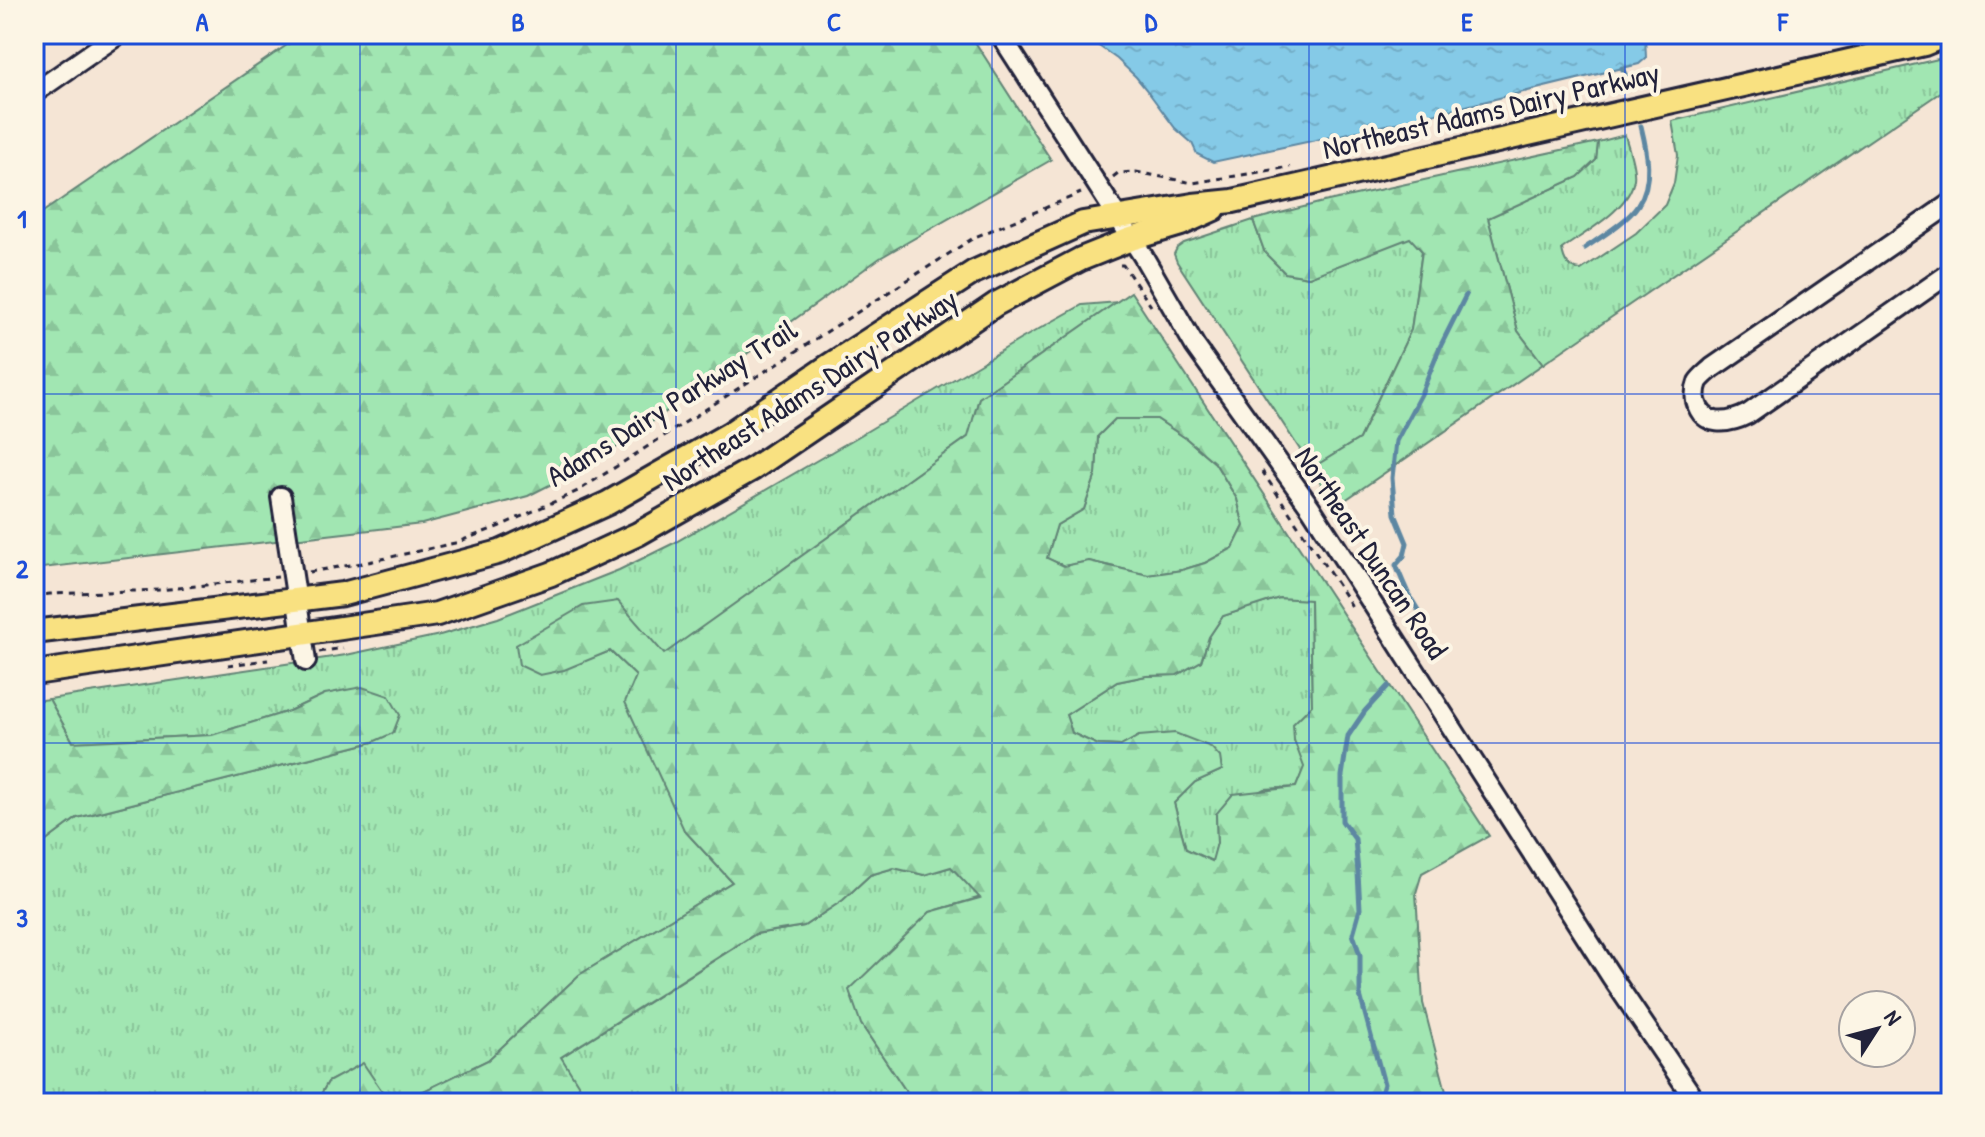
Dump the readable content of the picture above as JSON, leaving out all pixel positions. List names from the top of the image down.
{
  "streets": {
    "main road": ["Northeast Adams Dairy Parkway"],
    "street": ["Northeast Duncan Road"],
    "path": ["Adams Dairy Parkway Trail"]
  },
  "crossings": [
    ["Northeast Adams Dairy Parkway", "Northeast Duncan Road"]
  ],
  "north": "top right",
  "grid": {
    "columns": [
      "A",
      "B",
      "C",
      "D",
      "E",
      "F"
    ],
    "rows": ["1", "2", "3"]
  }
}
